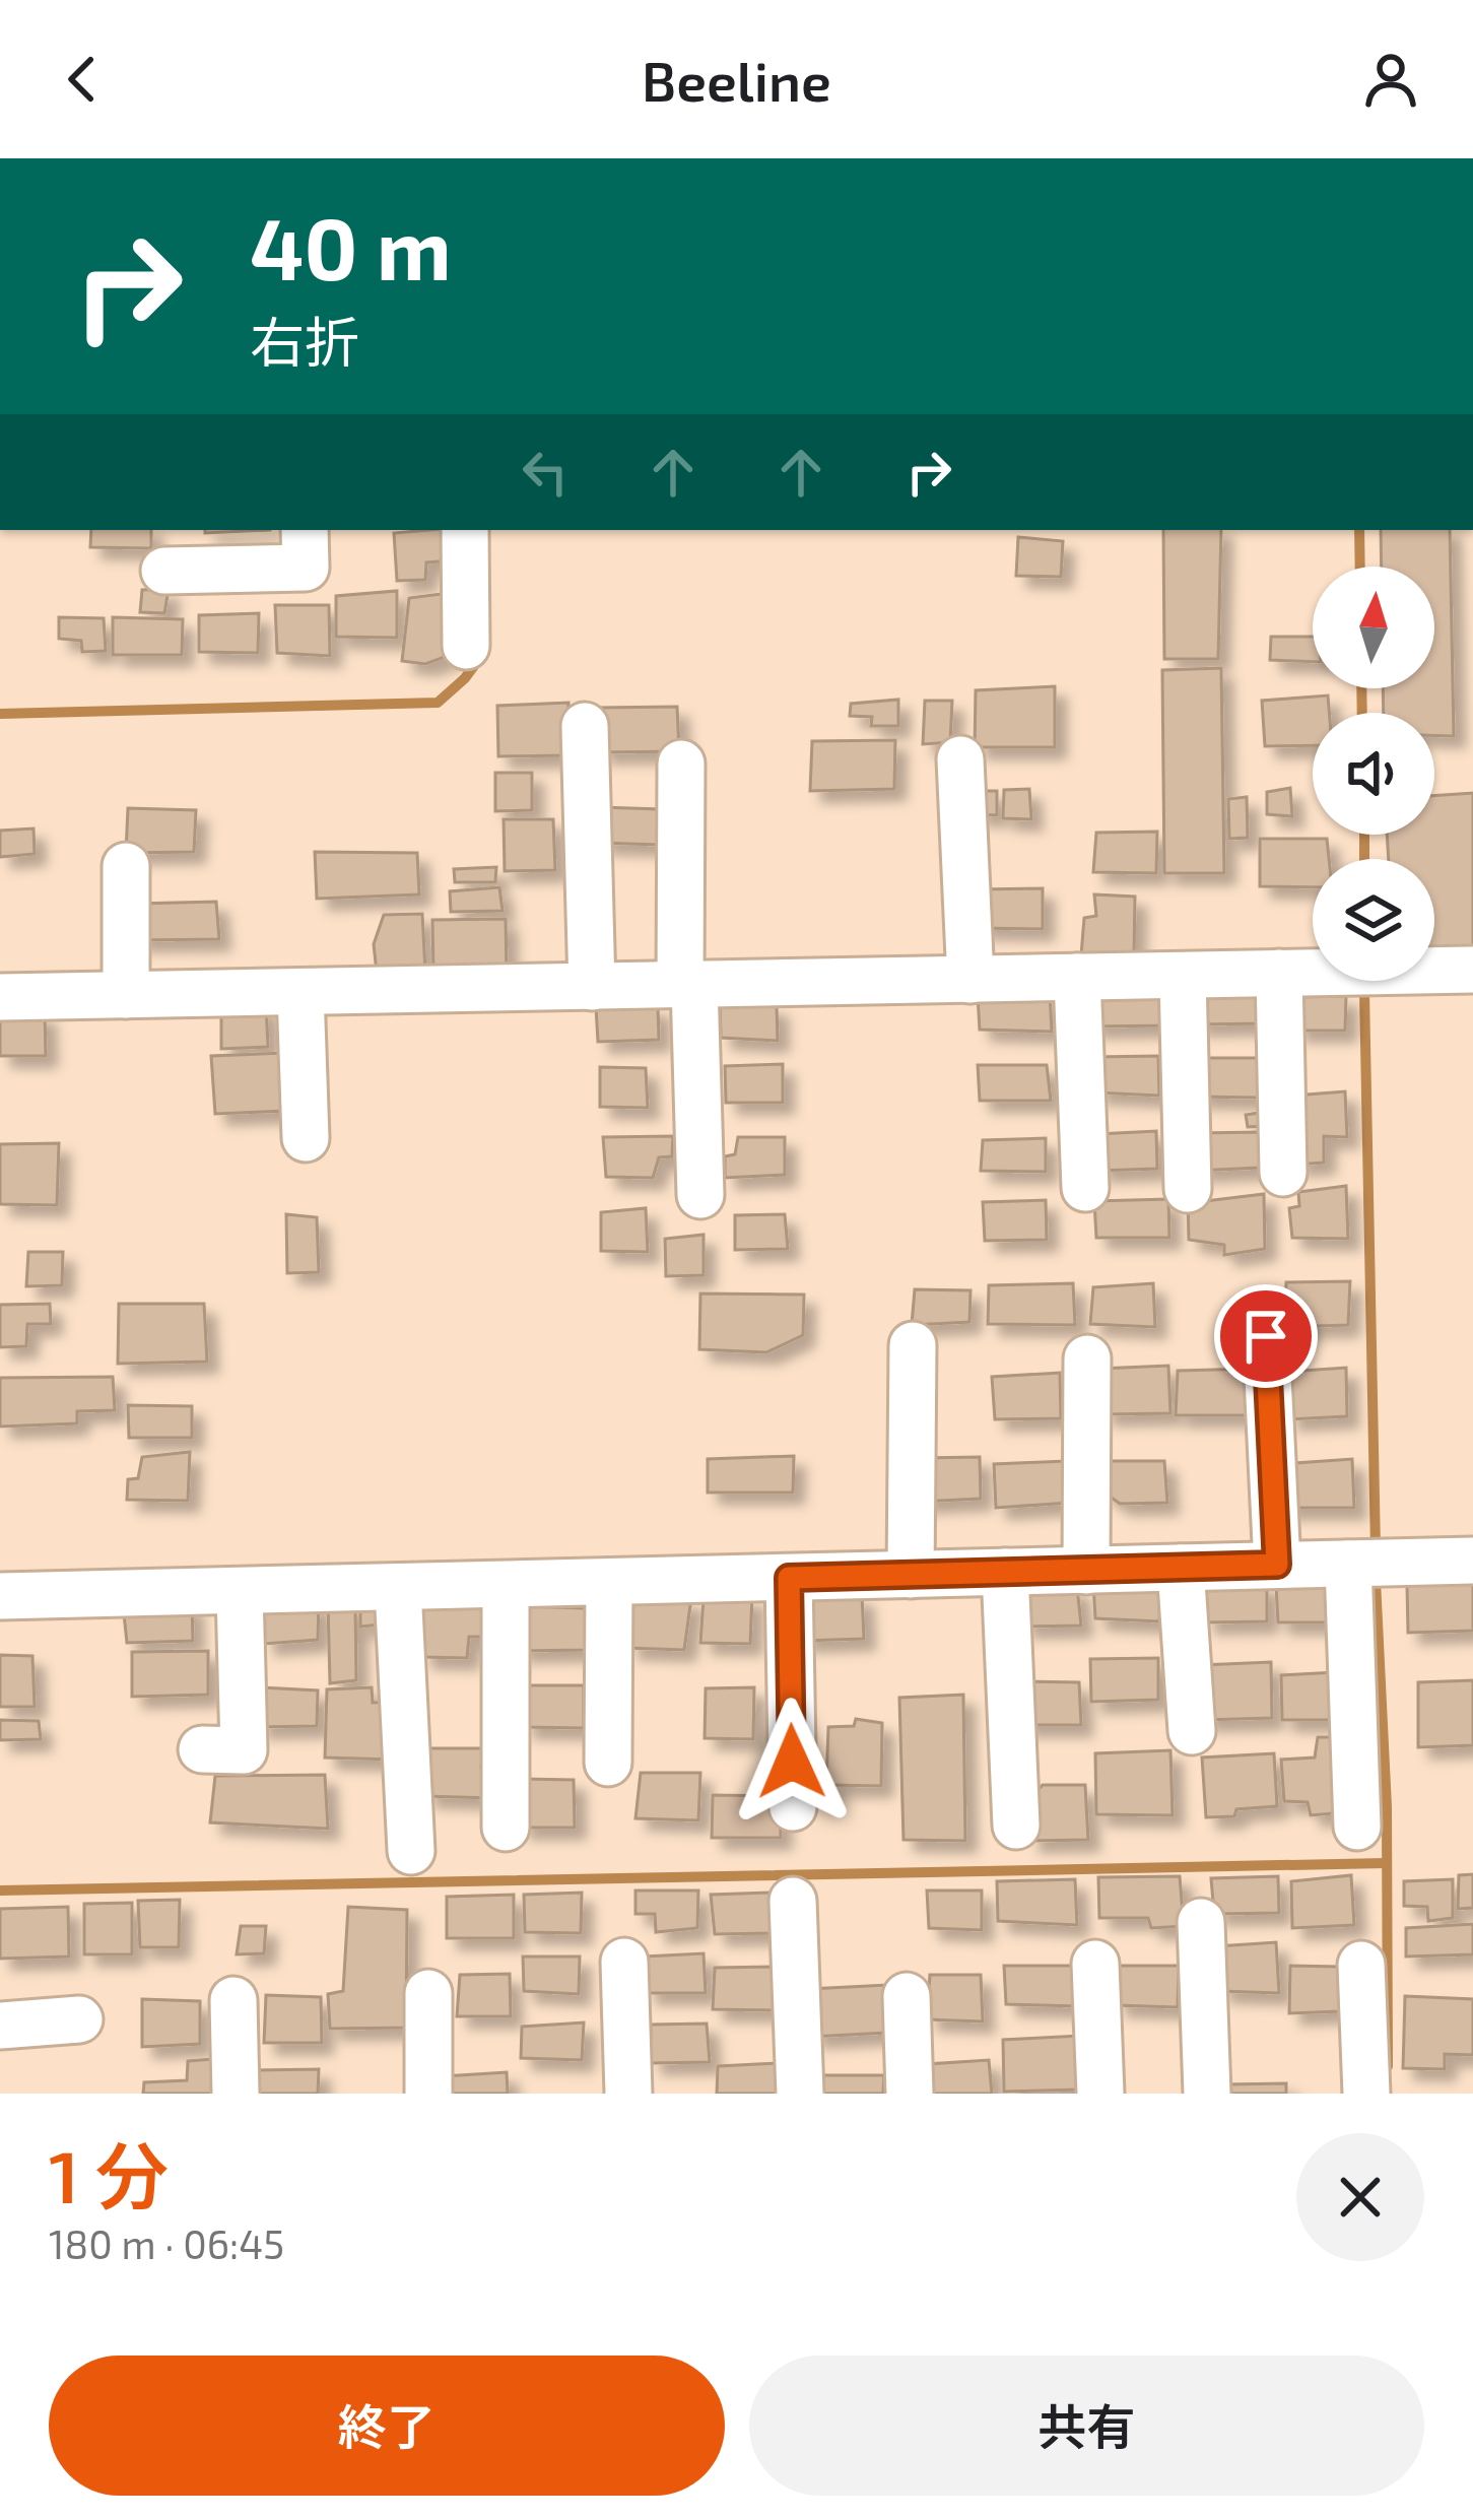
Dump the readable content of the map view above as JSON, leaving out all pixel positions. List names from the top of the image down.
{
  "north": "top",
  "page": {
    "header": "Beeline",
    "turn": ["40 m", "右折"],
    "heading": ["1 分", "180 m · 06:45"],
    "buttons": ["終了", "共有"]
  }
}
